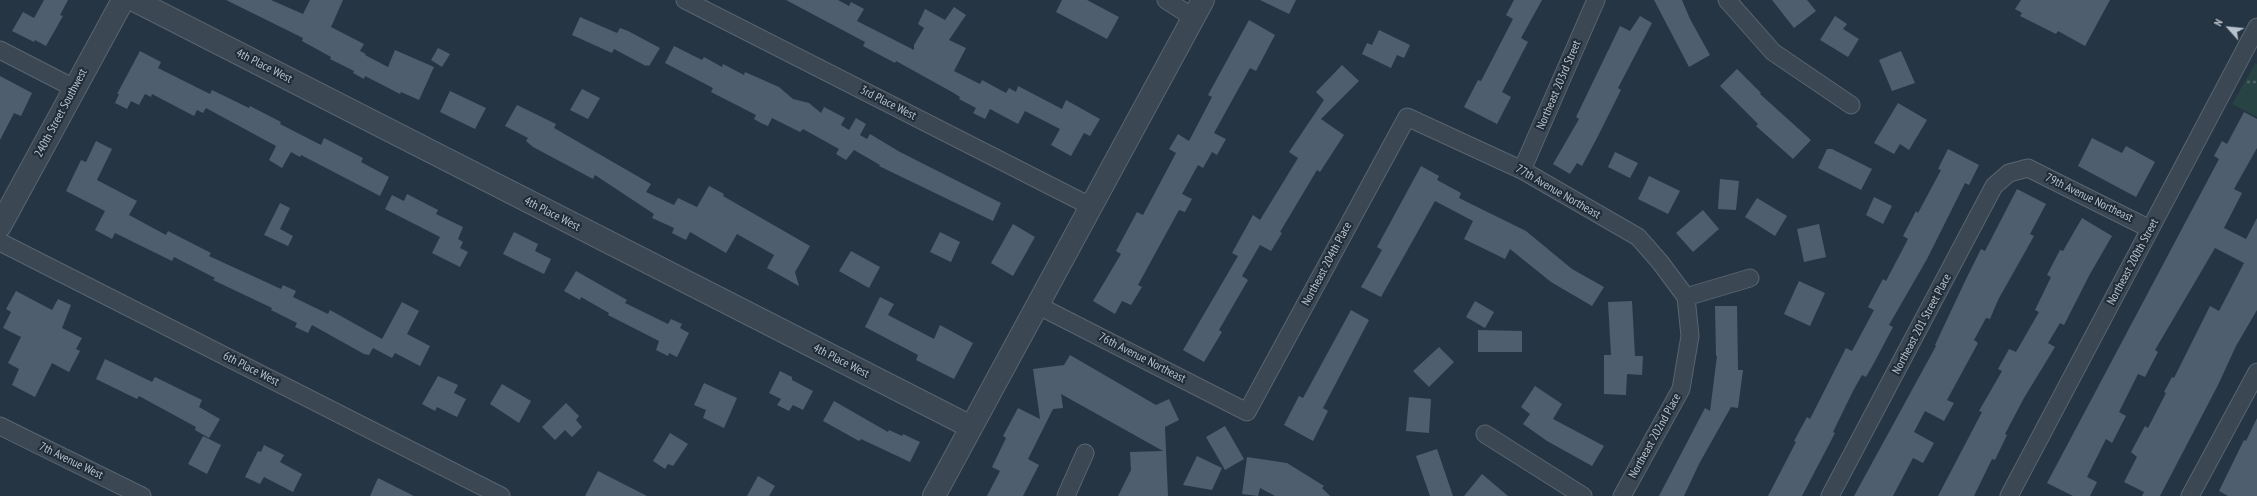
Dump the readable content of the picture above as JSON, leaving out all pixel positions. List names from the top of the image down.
{
  "streets": {
    "street": [
      "4th Place West",
      "Northeast 203rd Street",
      "3rd Place West",
      "240th Street Southwest",
      "77th Avenue Northeast",
      "79th Avenue Northeast",
      "Northeast 200th Street",
      "Northeast 204th Place",
      "Northeast 201 Street Place",
      "76th Avenue Northeast",
      "6th Place West",
      "Northeast 202nd Place",
      "7th Avenue West"
    ]
  },
  "crossings": [
    ["Northeast 203rd Street", "77th Avenue Northeast"],
    ["77th Avenue Northeast", "Northeast 204th Place"],
    ["77th Avenue Northeast", "Northeast 202nd Place"],
    ["79th Avenue Northeast", "Northeast 200th Street"],
    ["79th Avenue Northeast", "Northeast 201 Street Place"],
    ["Northeast 204th Place", "76th Avenue Northeast"]
  ],
  "north": "top left"
}
